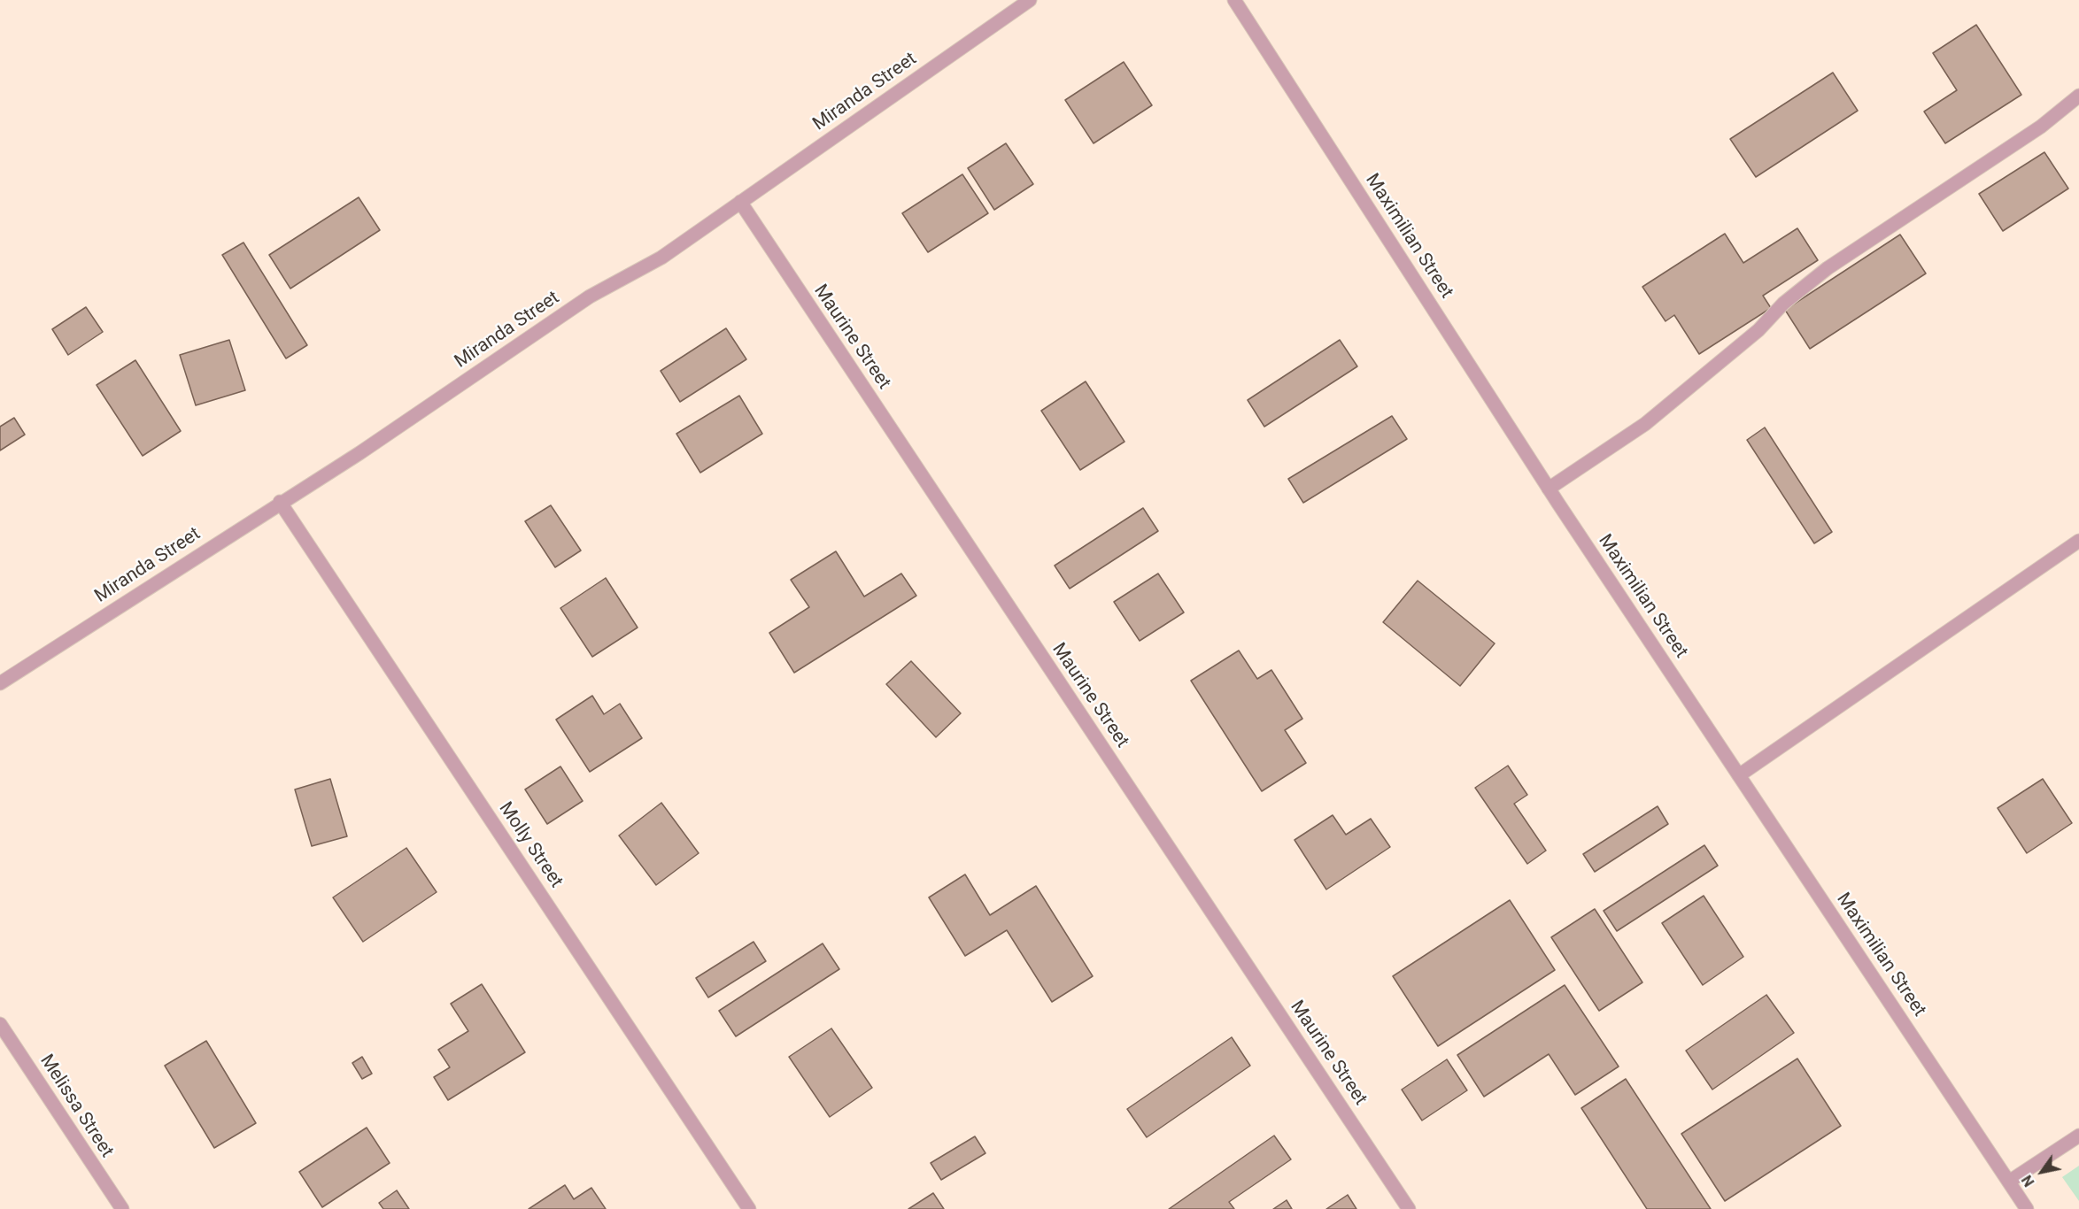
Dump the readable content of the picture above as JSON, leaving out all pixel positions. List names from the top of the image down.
{
  "streets": {
    "street": [
      "Miranda Street",
      "Maximilian Street",
      "Maurine Street",
      "Molly Street",
      "Melissa Street"
    ]
  },
  "crossings": [
    ["Miranda Street", "Maurine Street"],
    ["Miranda Street", "Molly Street"]
  ],
  "north": "bottom left"
}
